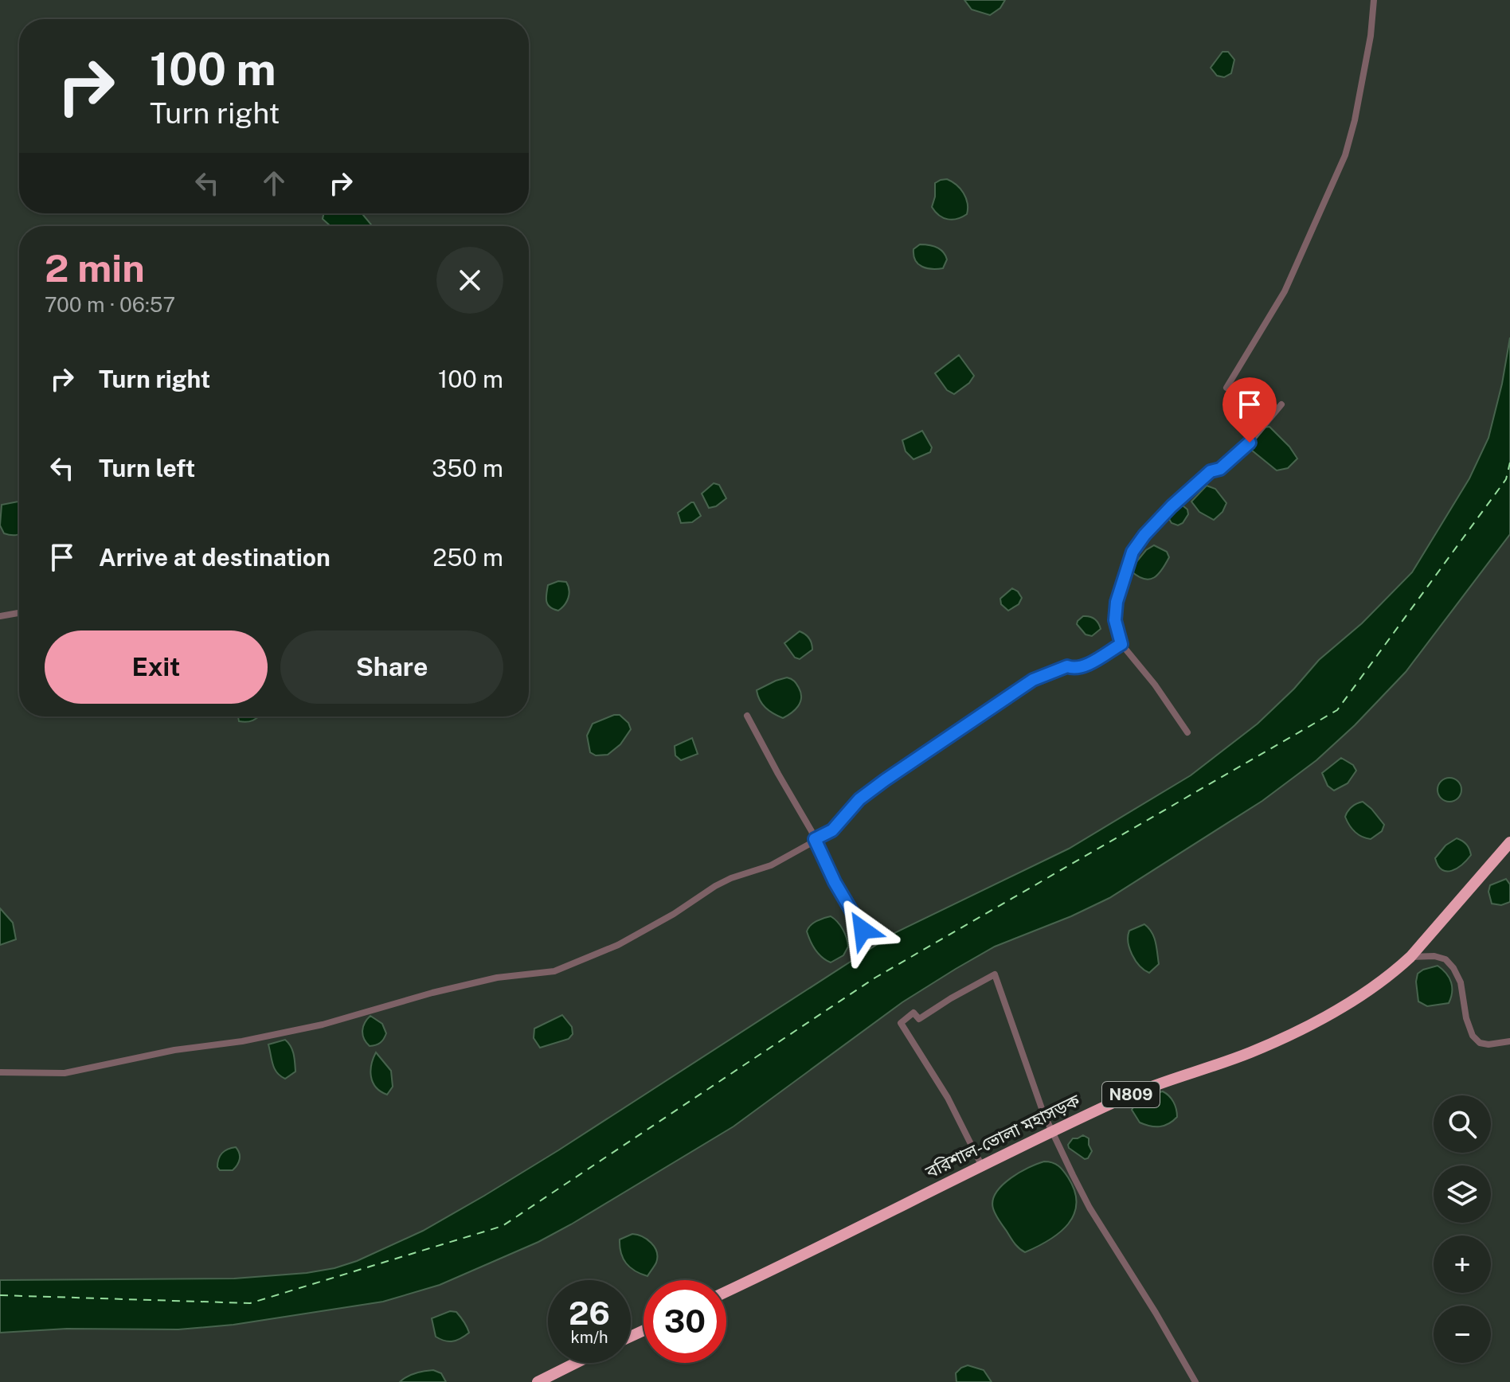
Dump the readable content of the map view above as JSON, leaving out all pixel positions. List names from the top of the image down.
{
  "streets": {
    "highway": ["N809", "বরিশাল-ভোলা মহাসড়ক"]
  },
  "page": {
    "turn": ["100 m", "Turn right"],
    "heading": ["2 min", "700 m · 06:57"],
    "list": [
      {
        "name": "Turn right",
        "value": "100 m"
      },
      {
        "name": "Turn left",
        "value": "350 m"
      },
      {
        "name": "Arrive at destination",
        "value": "250 m"
      }
    ],
    "buttons": ["Exit", "Share"],
    "map_buttons": ["+", "−"],
    "speed": "26 km/h",
    "limit": "30"
  }
}
